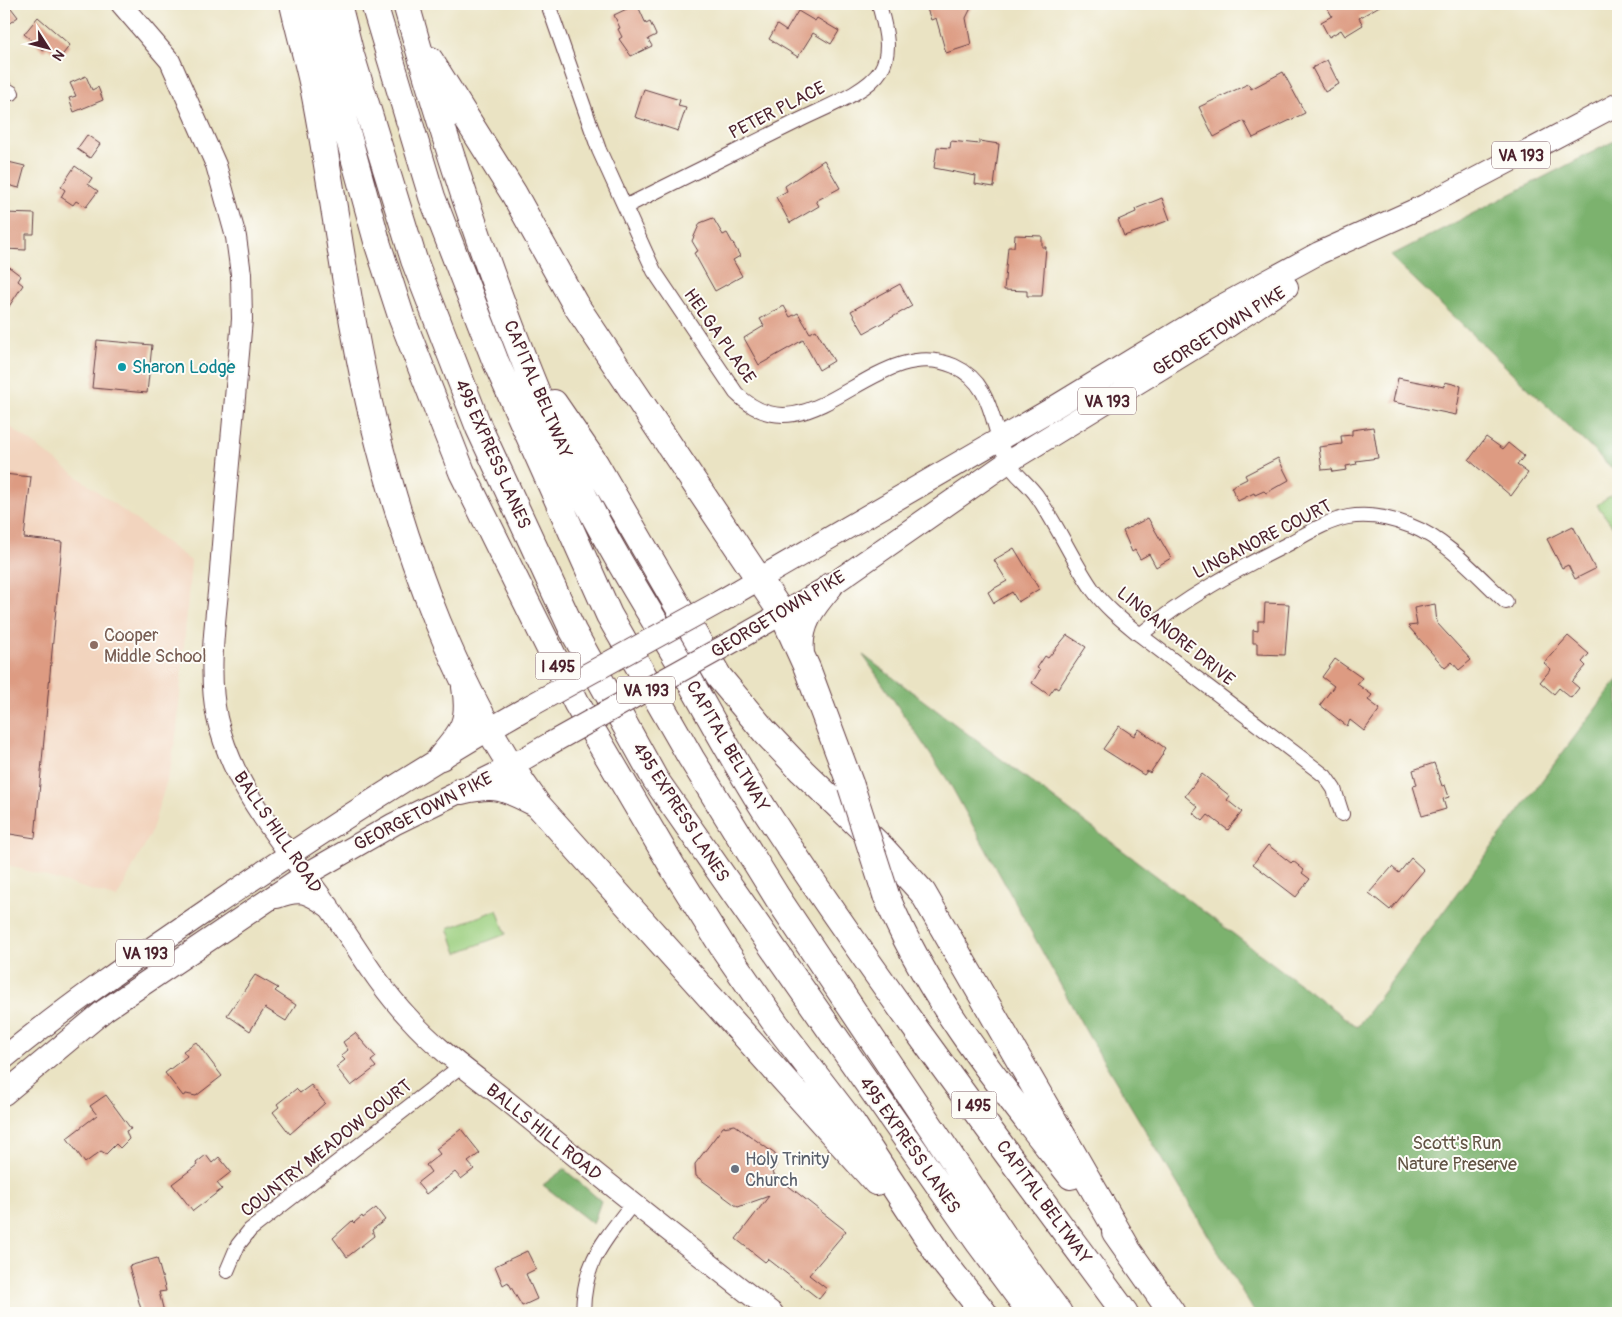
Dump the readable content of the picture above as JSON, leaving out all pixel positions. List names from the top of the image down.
{
  "streets": {
    "highway": ["CAPITAL BELTWAY", "495 EXPRESS LANES", "I 495"],
    "main road": ["VA 193", "GEORGETOWN PIKE"],
    "street": [
      "PETER PLACE",
      "HELGA PLACE",
      "LINGANORE COURT",
      "LINGANORE DRIVE",
      "BALLS HILL ROAD",
      "COUNTRY MEADOW COURT"
    ]
  },
  "crossings": [
    ["PETER PLACE", "HELGA PLACE"],
    ["GEORGETOWN PIKE", "HELGA PLACE"],
    ["GEORGETOWN PIKE", "LINGANORE DRIVE"],
    ["GEORGETOWN PIKE", "BALLS HILL ROAD"],
    ["HELGA PLACE", "LINGANORE DRIVE"],
    ["LINGANORE COURT", "LINGANORE DRIVE"],
    ["BALLS HILL ROAD", "COUNTRY MEADOW COURT"]
  ],
  "parks": ["Scott's Run Nature Preserve"],
  "places": ["Sharon Lodge", "Cooper Middle School", "Holy Trinity Church"],
  "north": "bottom right"
}
